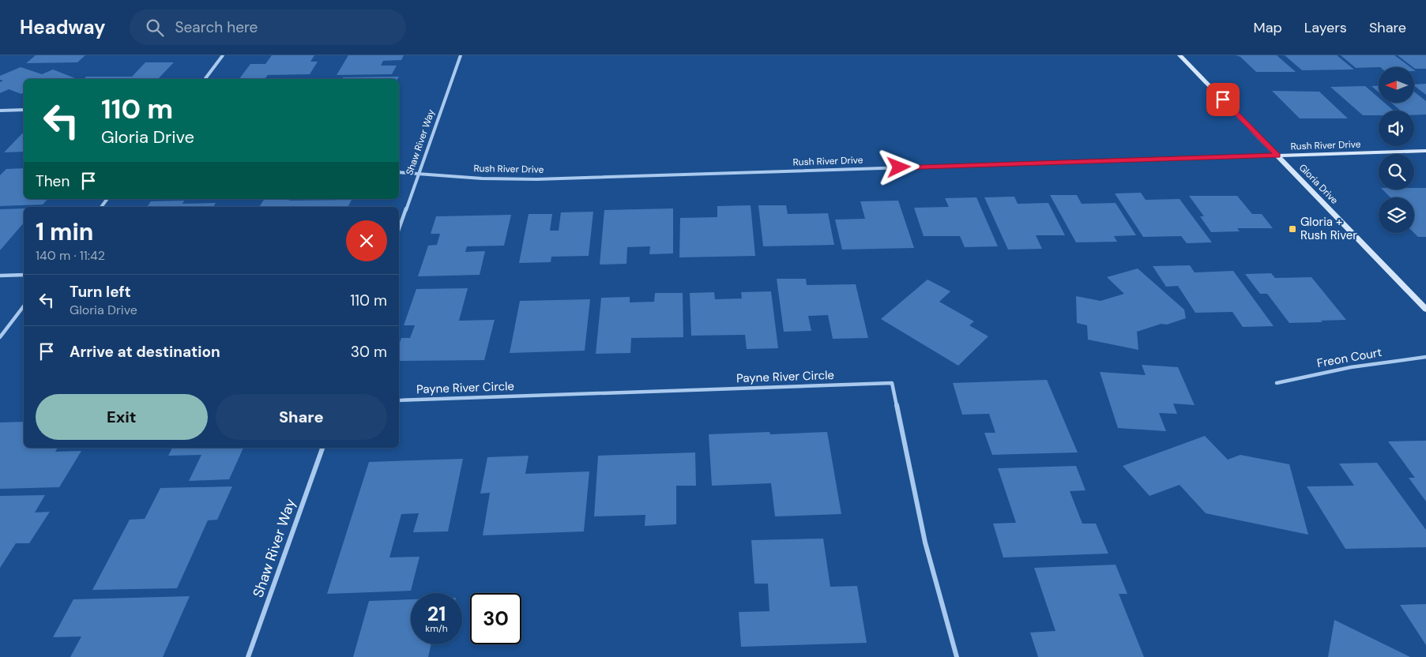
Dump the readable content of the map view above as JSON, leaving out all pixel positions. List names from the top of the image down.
{
  "streets": {
    "street": [
      "Shaw River Way",
      "Rush River Drive",
      "Gloria Drive",
      "Freon Court",
      "Payne River Circle"
    ]
  },
  "crossings": [
    ["Shaw River Way", "Rush River Drive"],
    ["Rush River Drive", "Gloria Drive"]
  ],
  "places": {
    "transit": ["Gloria + Rush River"]
  },
  "north": "left",
  "page": {
    "header": "Headway",
    "search": "Search here",
    "nav": ["Map", "Layers", "Share"],
    "turn": ["110 m", "Gloria Drive"],
    "then": "Then",
    "heading": ["1 min", "140 m · 11:42"],
    "list": [
      {
        "name": "Turn left",
        "note": "Gloria Drive",
        "value": "110 m"
      },
      {
        "name": "Arrive at destination",
        "value": "30 m"
      }
    ],
    "buttons": ["Exit", "Share"],
    "speed": "21 km/h",
    "limit": "30"
  }
}
